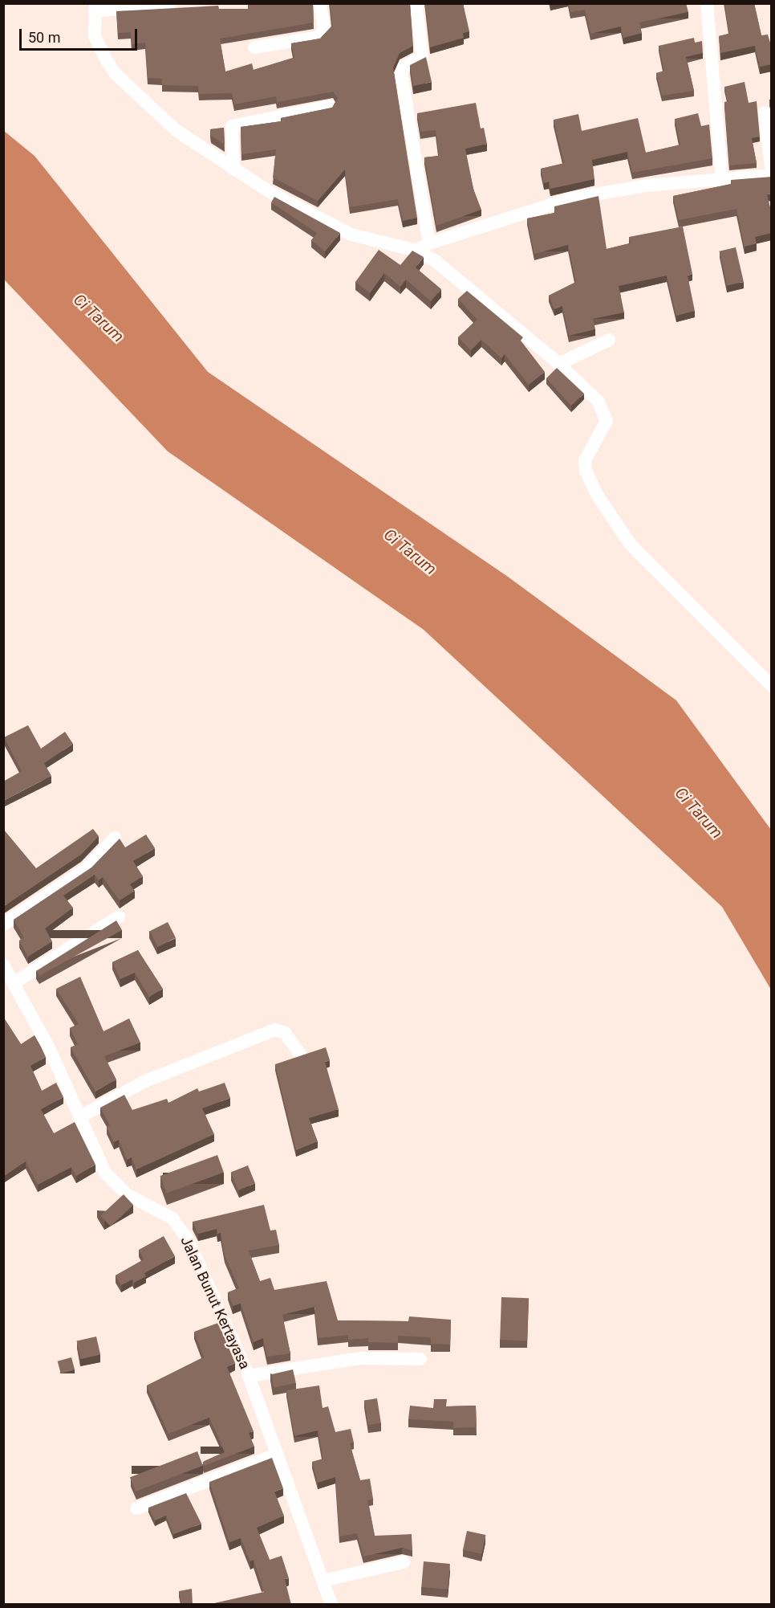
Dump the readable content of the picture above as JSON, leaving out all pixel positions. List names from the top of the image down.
{
  "streets": {
    "street": ["Jalan Bunut Kertayasa"]
  },
  "water": ["Ci Tarum"],
  "scale_bar": "50 m"
}
